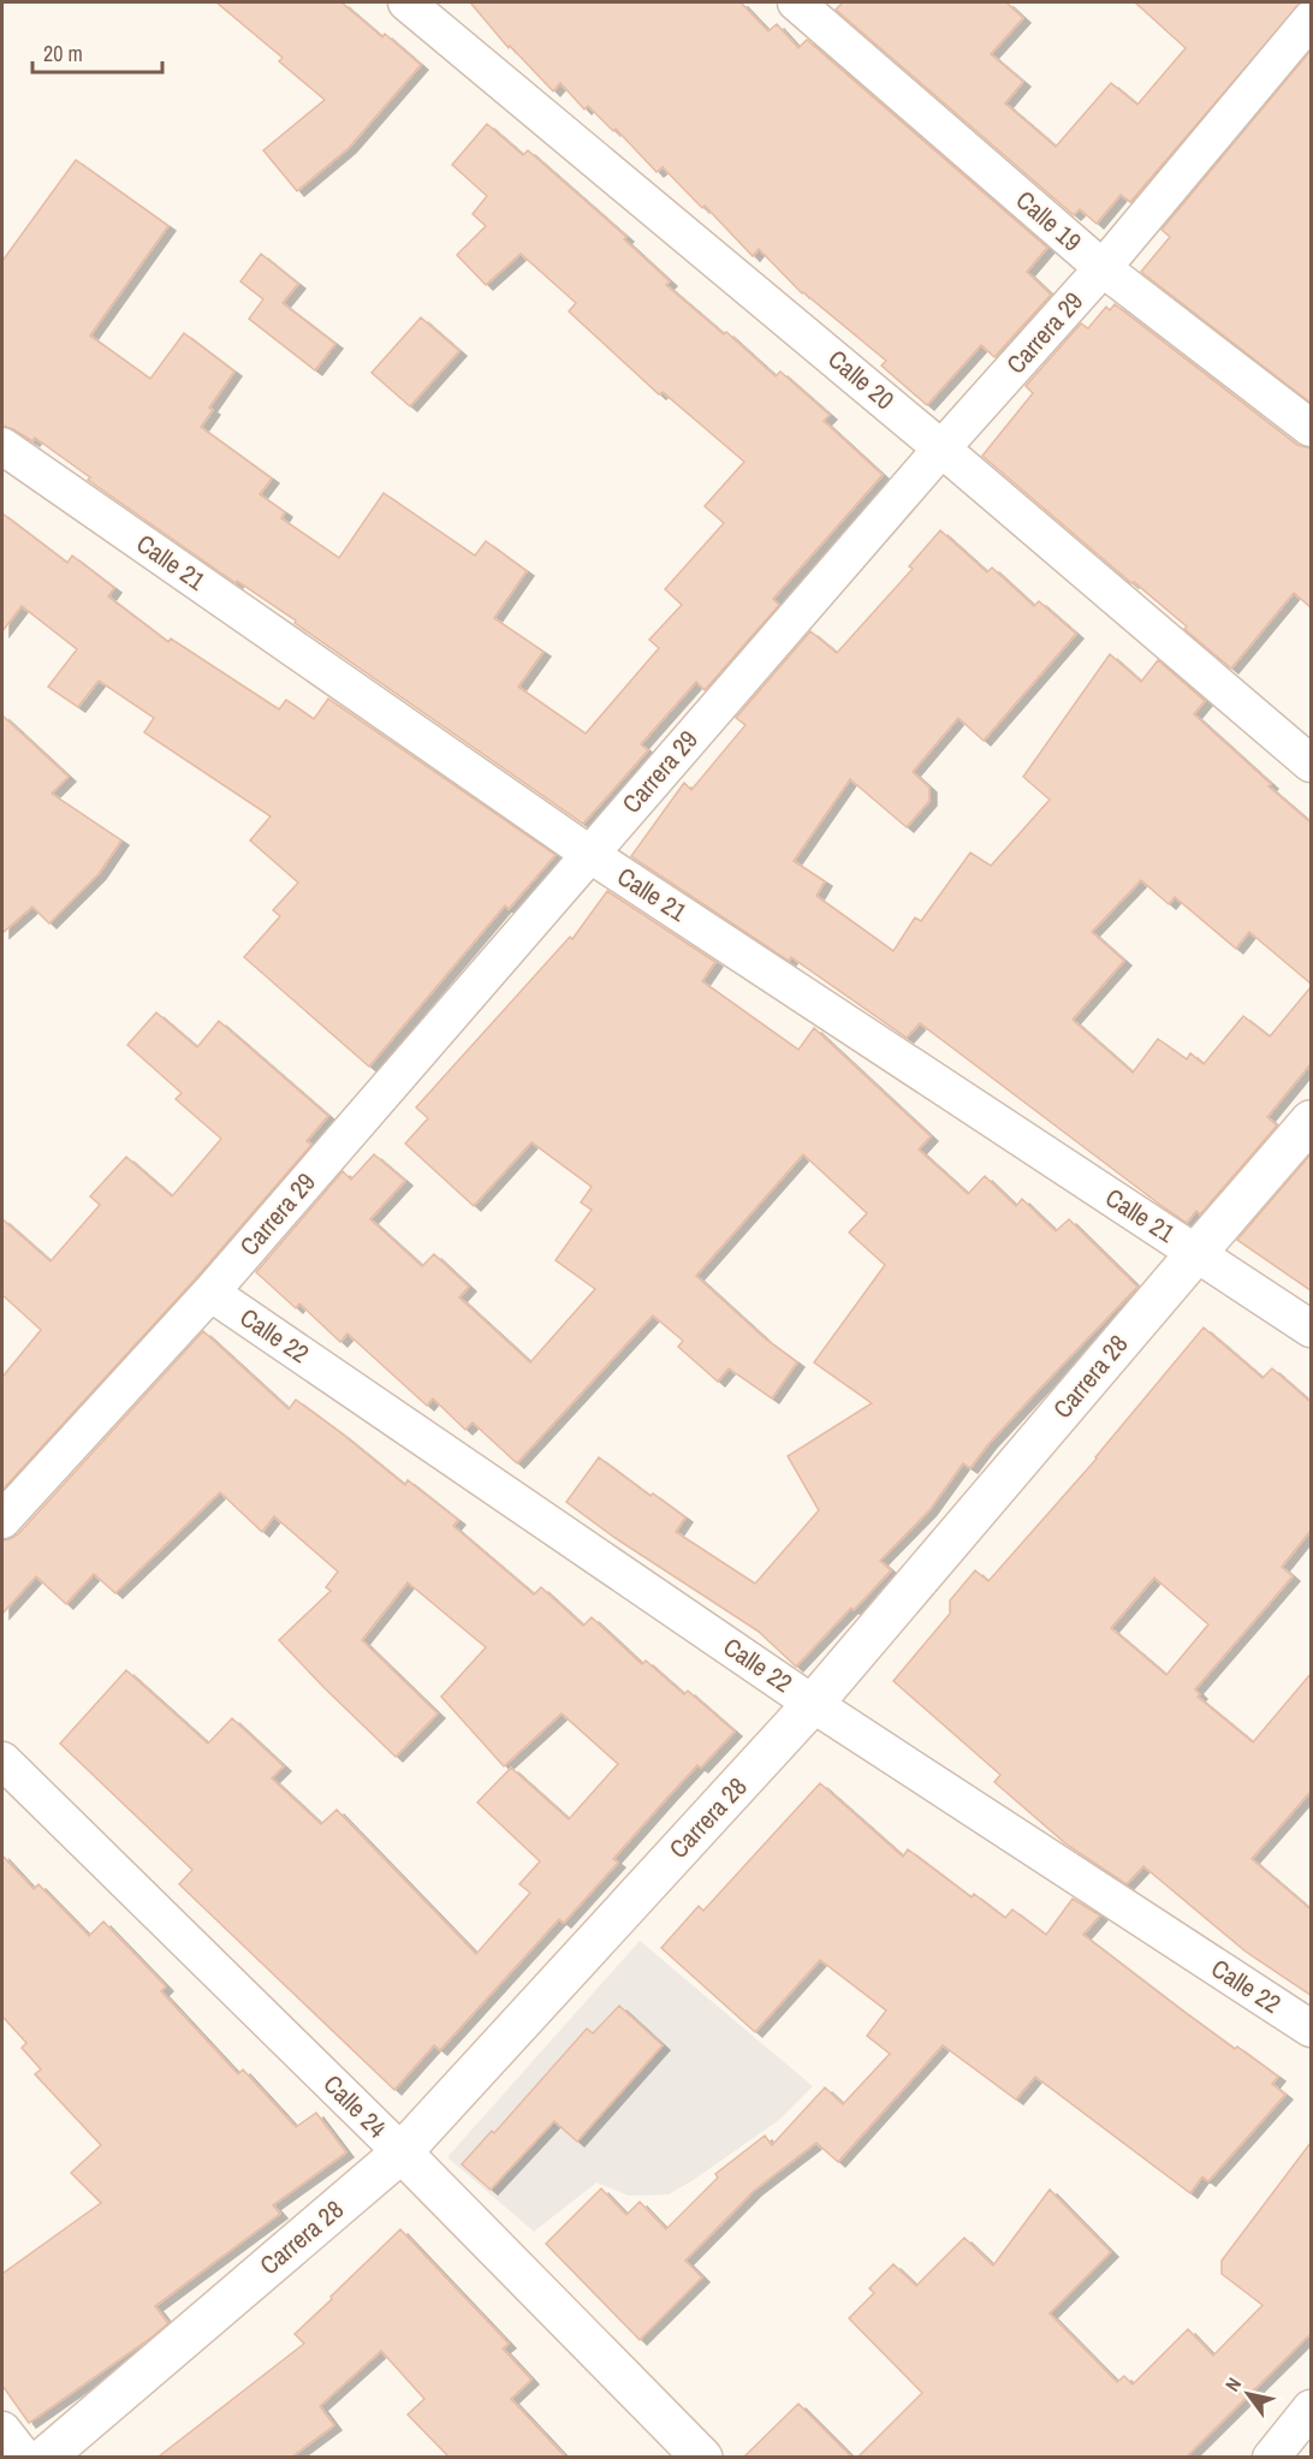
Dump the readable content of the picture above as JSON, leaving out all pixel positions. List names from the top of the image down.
{
  "streets": {
    "street": [
      "Calle 19",
      "Carrera 29",
      "Calle 20",
      "Calle 21",
      "Calle 22",
      "Carrera 28",
      "Calle 24"
    ]
  },
  "crossings": [
    ["Calle 19", "Carrera 29"],
    ["Carrera 29", "Calle 20"],
    ["Carrera 29", "Calle 21"],
    ["Carrera 29", "Calle 22"],
    ["Calle 21", "Carrera 28"],
    ["Calle 22", "Carrera 28"],
    ["Carrera 28", "Calle 24"]
  ],
  "scale_bar": "20 m",
  "north": "top left"
}
